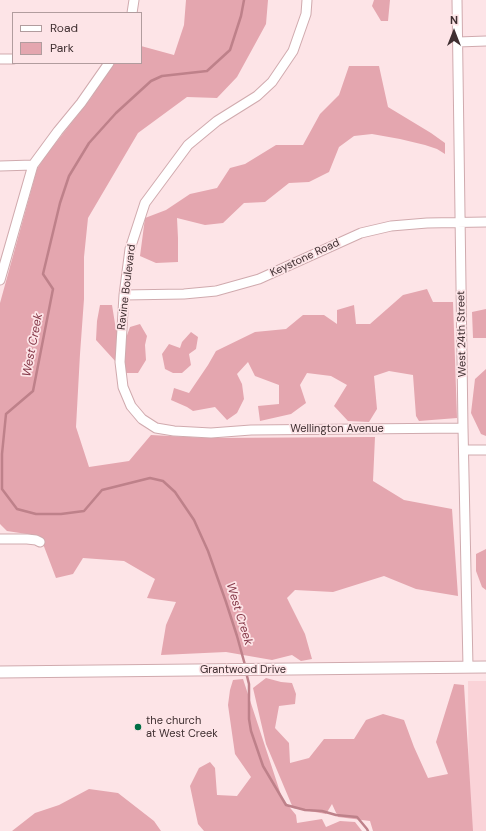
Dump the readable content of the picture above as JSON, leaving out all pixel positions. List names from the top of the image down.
{
  "streets": {
    "street": [
      "Keystone Road",
      "Ravine Boulevard",
      "West 24th Street",
      "Wellington Avenue",
      "Grantwood Drive"
    ]
  },
  "crossings": [
    ["Keystone Road", "Ravine Boulevard"],
    ["Keystone Road", "West 24th Street"],
    ["Ravine Boulevard", "Wellington Avenue"],
    ["West 24th Street", "Wellington Avenue"],
    ["West 24th Street", "Grantwood Drive"]
  ],
  "water": ["West Creek"],
  "places": ["the church at West Creek"],
  "legend": ["Road", "Park"],
  "north": "top"
}
